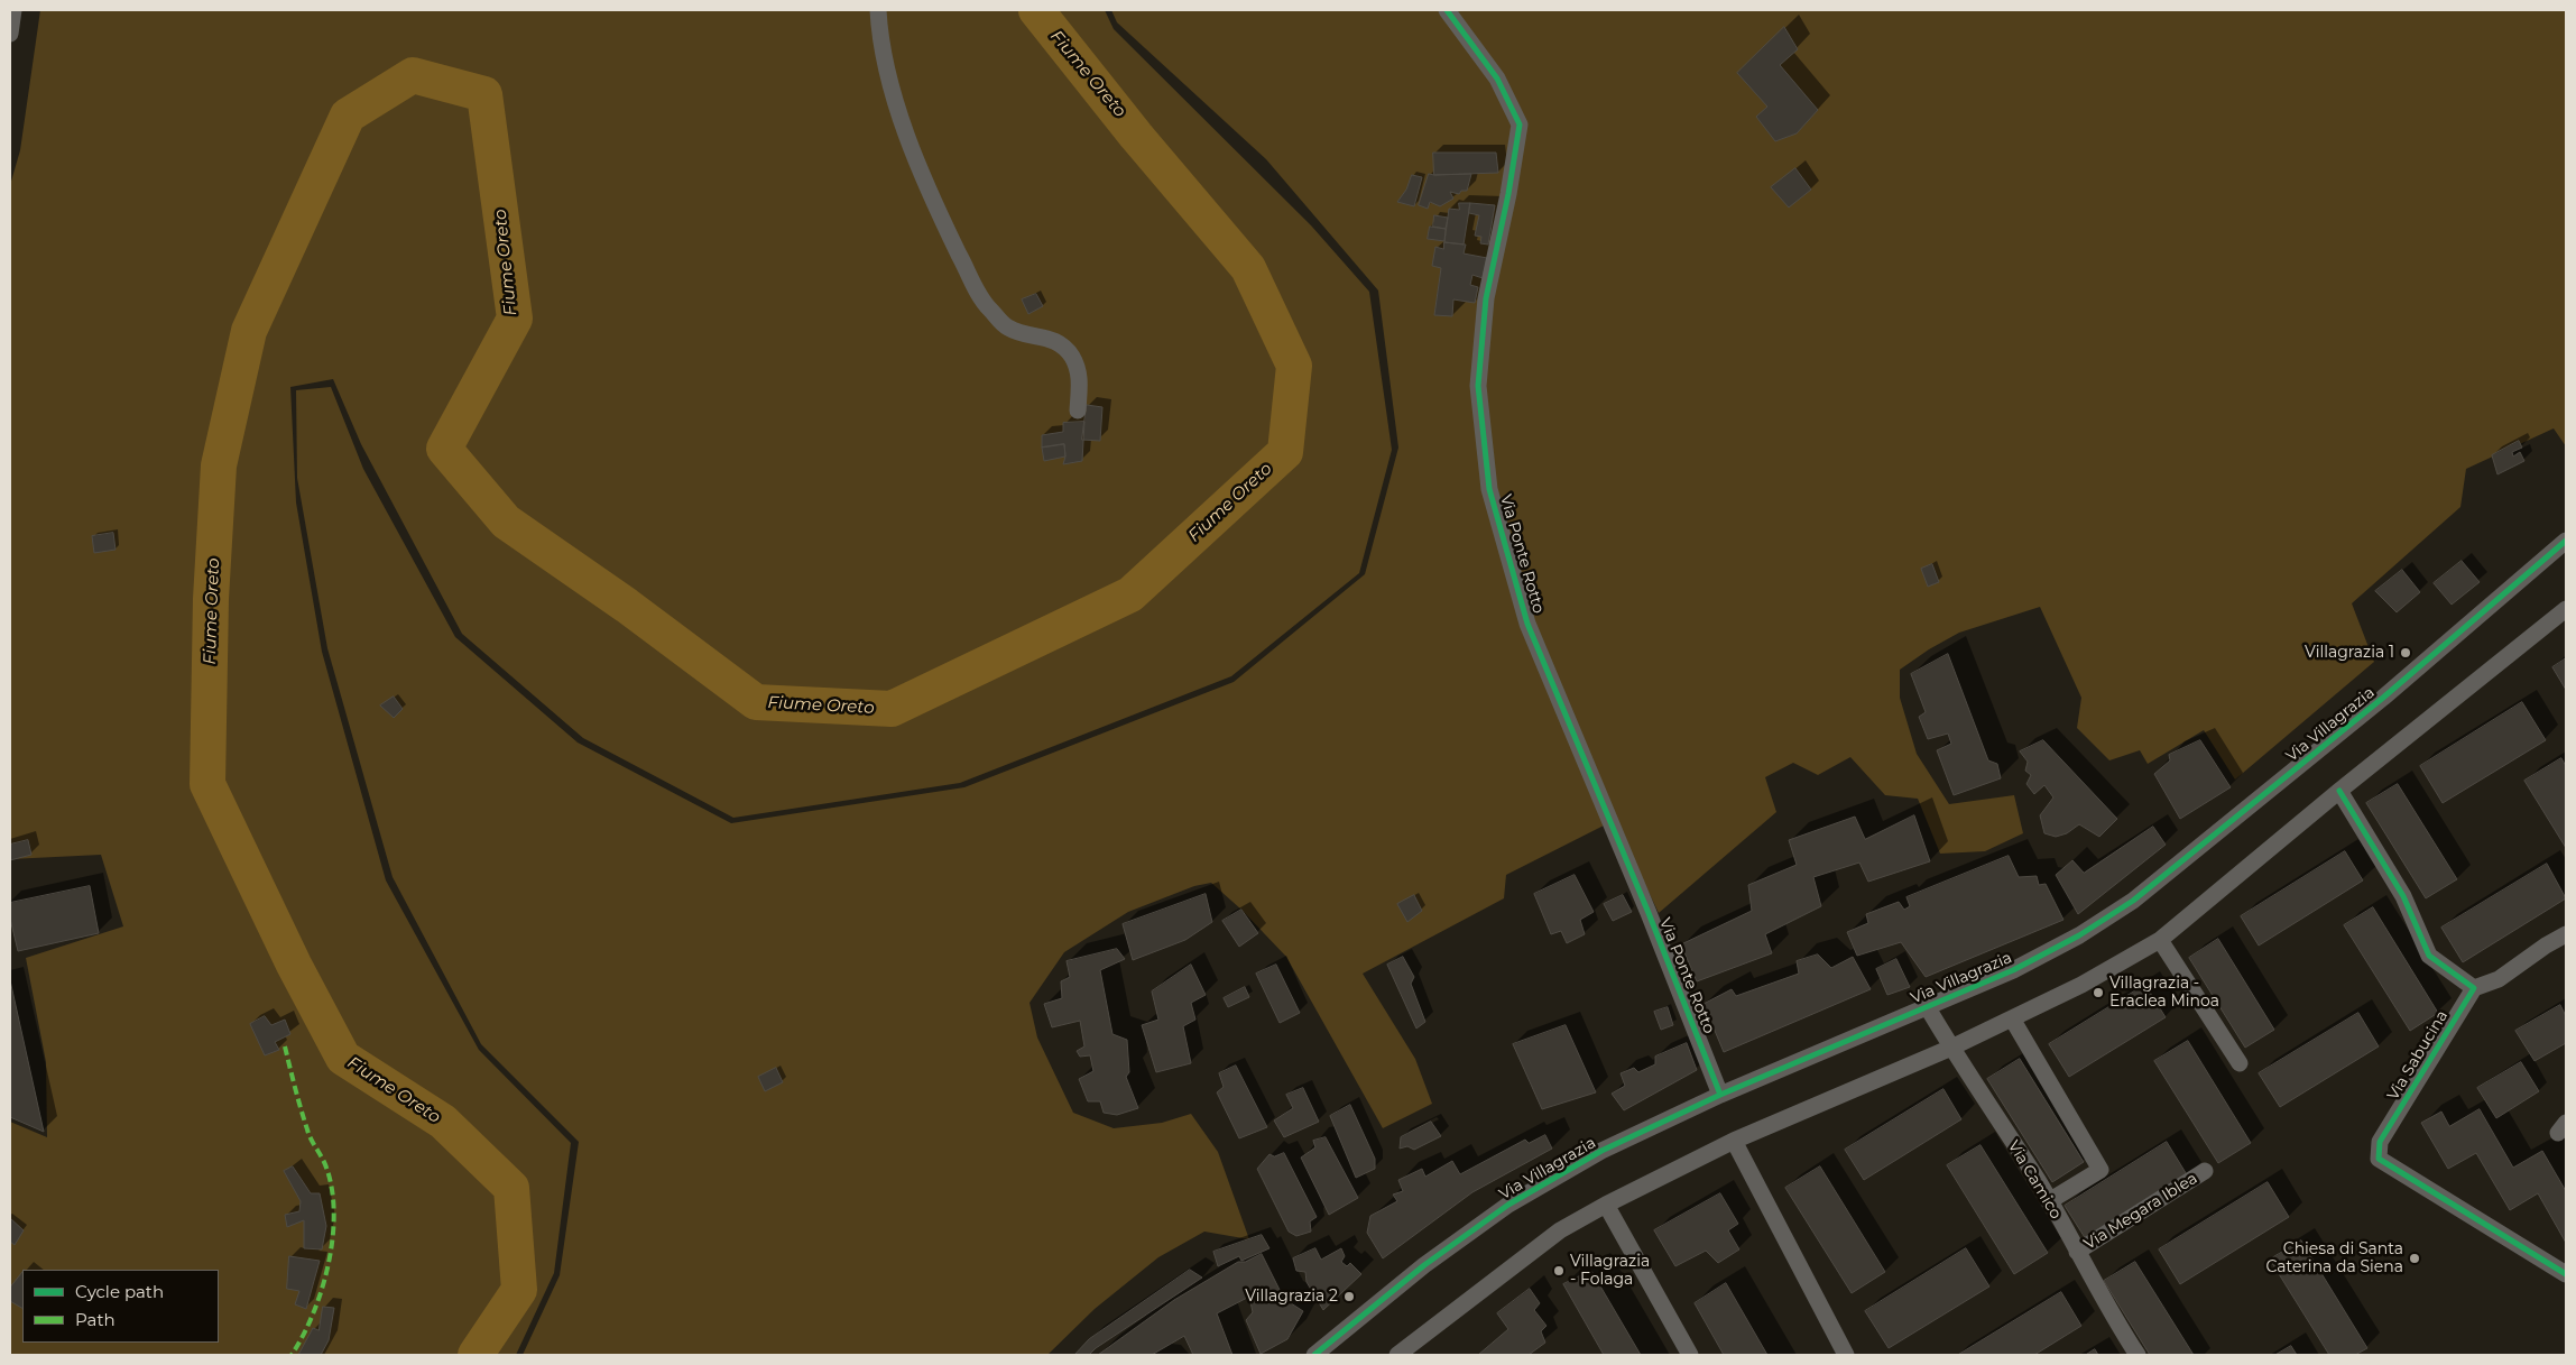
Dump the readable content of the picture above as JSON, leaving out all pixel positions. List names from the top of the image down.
{
  "streets": {
    "street": [
      "Via Ponte Rotto",
      "Via Villagrazia",
      "Via Sabucina",
      "Via Camico",
      "Via Megara Iblea"
    ]
  },
  "crossings": [
    ["Via Ponte Rotto", "Via Villagrazia"],
    ["Via Villagrazia", "Via Camico"],
    ["Via Camico", "Via Megara Iblea"]
  ],
  "water": ["Fiume Oreto"],
  "places": [
    "Villagrazia 1",
    "Villagrazia - Eraclea Minoa",
    "Chiesa di Santa Caterina da Siena",
    "Villagrazia - Folaga",
    "Villagrazia 2"
  ],
  "legend": ["Cycle path", "Path"]
}
